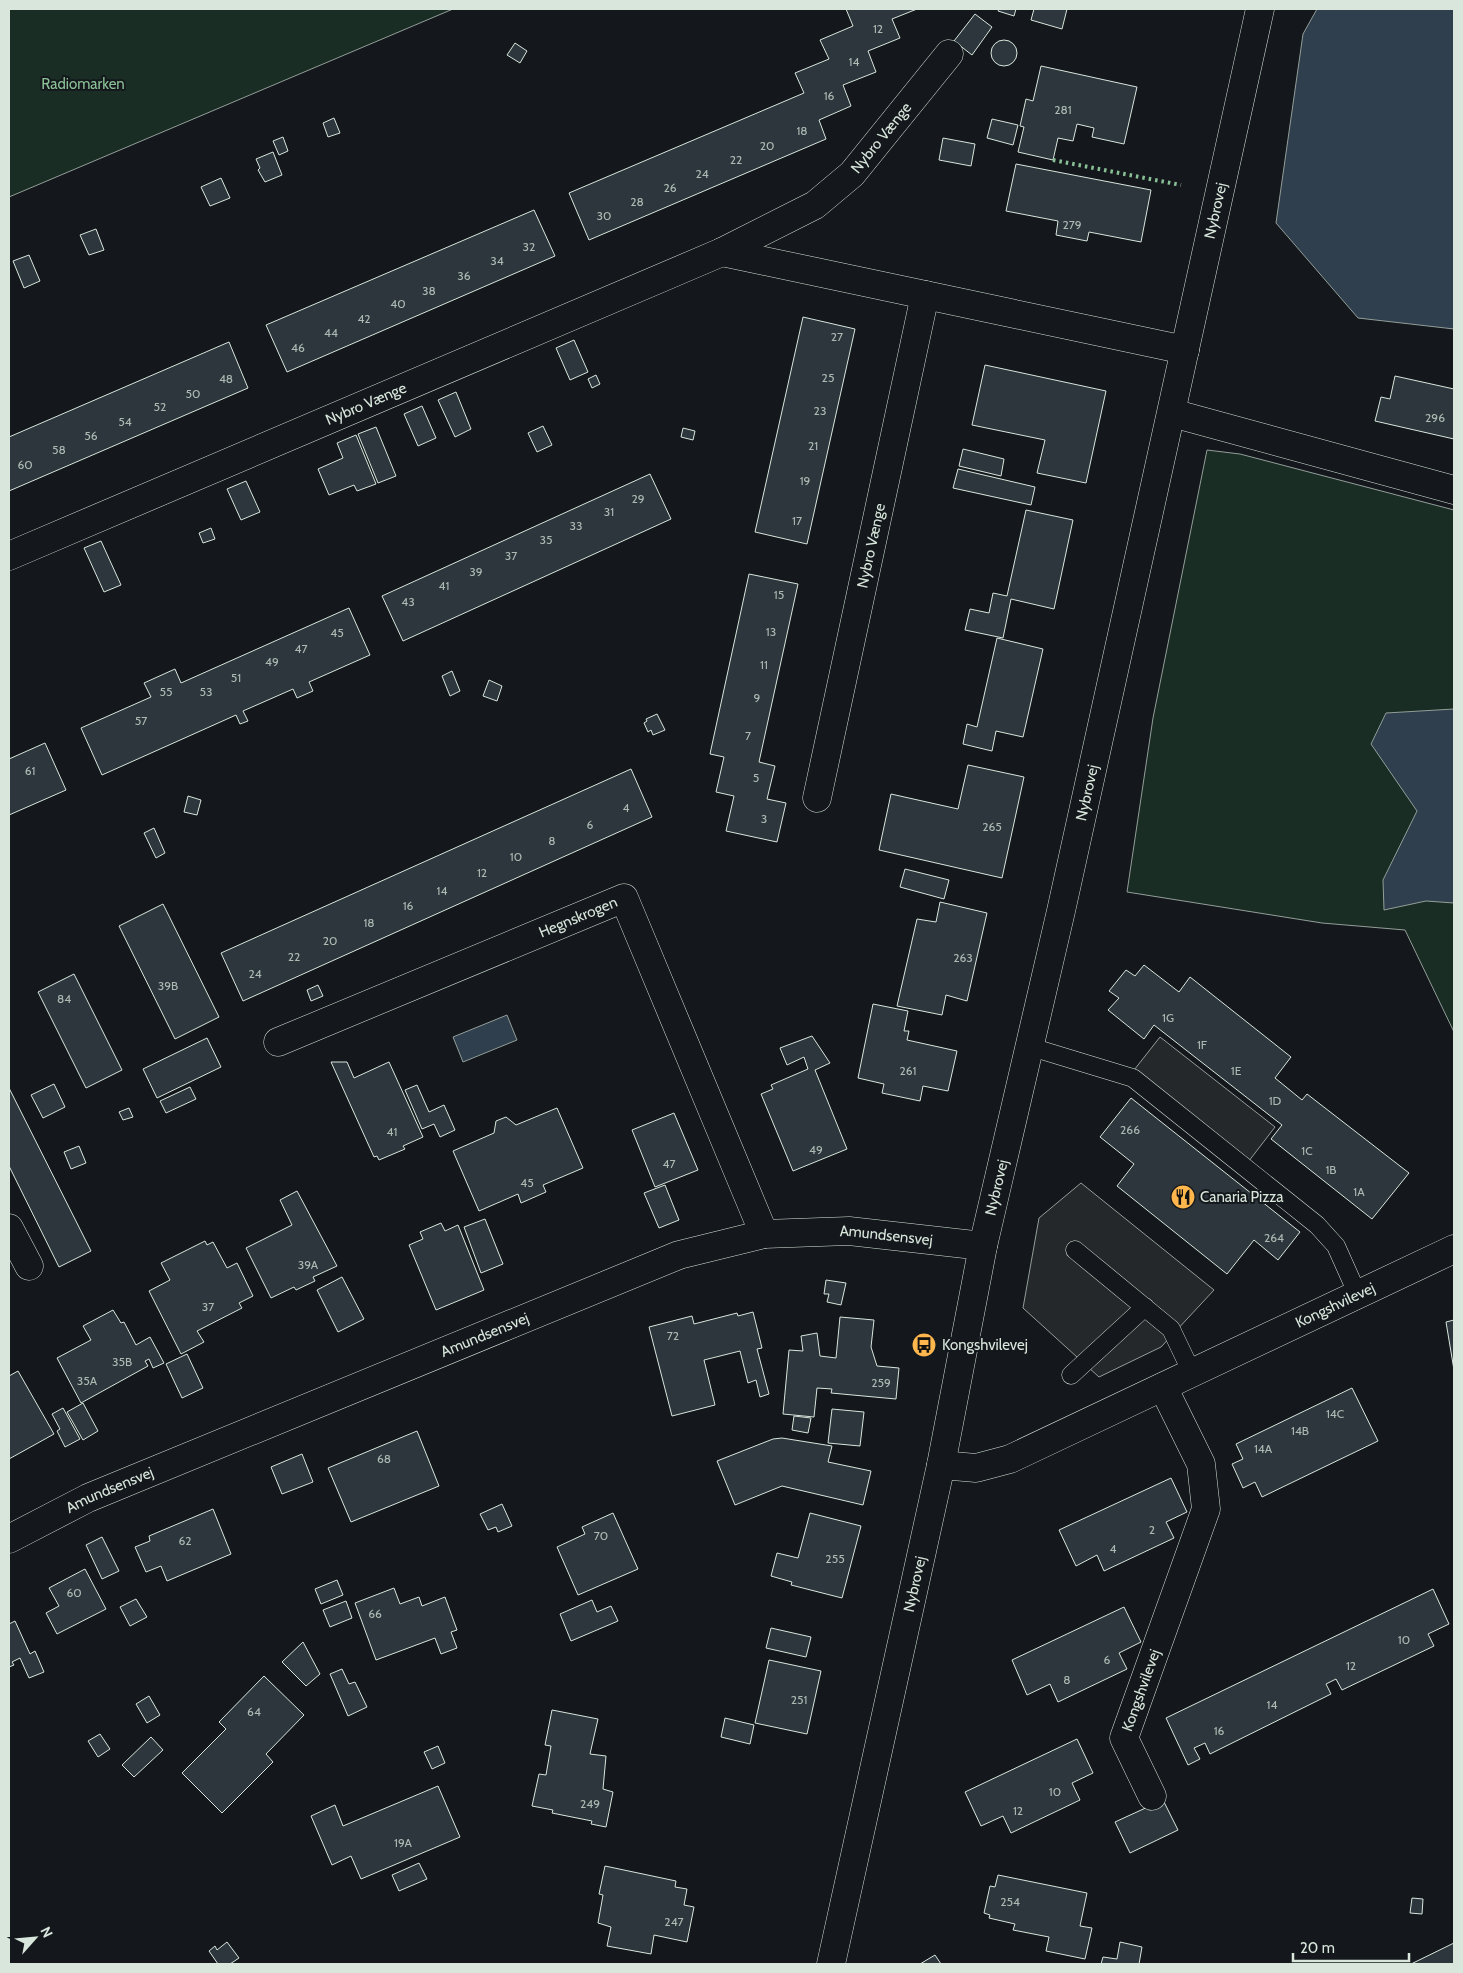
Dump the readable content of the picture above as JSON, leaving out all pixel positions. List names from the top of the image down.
{
  "streets": {
    "street": [
      "Nybro Vænge",
      "Nybrovej",
      "Hegnskrogen",
      "Amundsensvej",
      "Kongshvilevej"
    ]
  },
  "crossings": [
    ["Nybrovej", "Amundsensvej"],
    ["Nybrovej", "Kongshvilevej"],
    ["Hegnskrogen", "Amundsensvej"]
  ],
  "parks": ["Radiomarken"],
  "places": {
    "restaurant": ["Canaria Pizza"],
    "bus stop": ["Kongshvilevej"]
  },
  "house_numbers": [
    "12",
    "14",
    "16",
    "281",
    "18",
    "20",
    "22",
    "24",
    "26",
    "28",
    "30",
    "279",
    "32",
    "34",
    "36",
    "38",
    "40",
    "42",
    "44",
    "27",
    "46",
    "25",
    "48",
    "50",
    "52",
    "23",
    "296",
    "54",
    "56",
    "21",
    "58",
    "60",
    "19",
    "29",
    "31",
    "17",
    "33",
    "35",
    "37",
    "39",
    "41",
    "15",
    "43",
    "13",
    "45",
    "47",
    "49",
    "11",
    "51",
    "55",
    "53",
    "9",
    "57",
    "7",
    "61",
    "5",
    "4",
    "3",
    "6",
    "265",
    "8",
    "10",
    "12",
    "14",
    "16",
    "18",
    "20",
    "22",
    "263",
    "24",
    "39B",
    "84",
    "1G",
    "1F",
    "261",
    "1E",
    "1D",
    "266",
    "41",
    "49",
    "1C",
    "47",
    "1B",
    "45",
    "1A",
    "264",
    "39A",
    "37",
    "72",
    "35B",
    "35A",
    "259",
    "14C",
    "14B",
    "14A",
    "68",
    "2",
    "70",
    "62",
    "4",
    "255",
    "60",
    "66",
    "10",
    "6",
    "12",
    "8",
    "251",
    "14",
    "64",
    "16",
    "10",
    "249",
    "12",
    "19A",
    "254",
    "247"
  ],
  "scale_bar": "20 m",
  "north": "top right"
}
